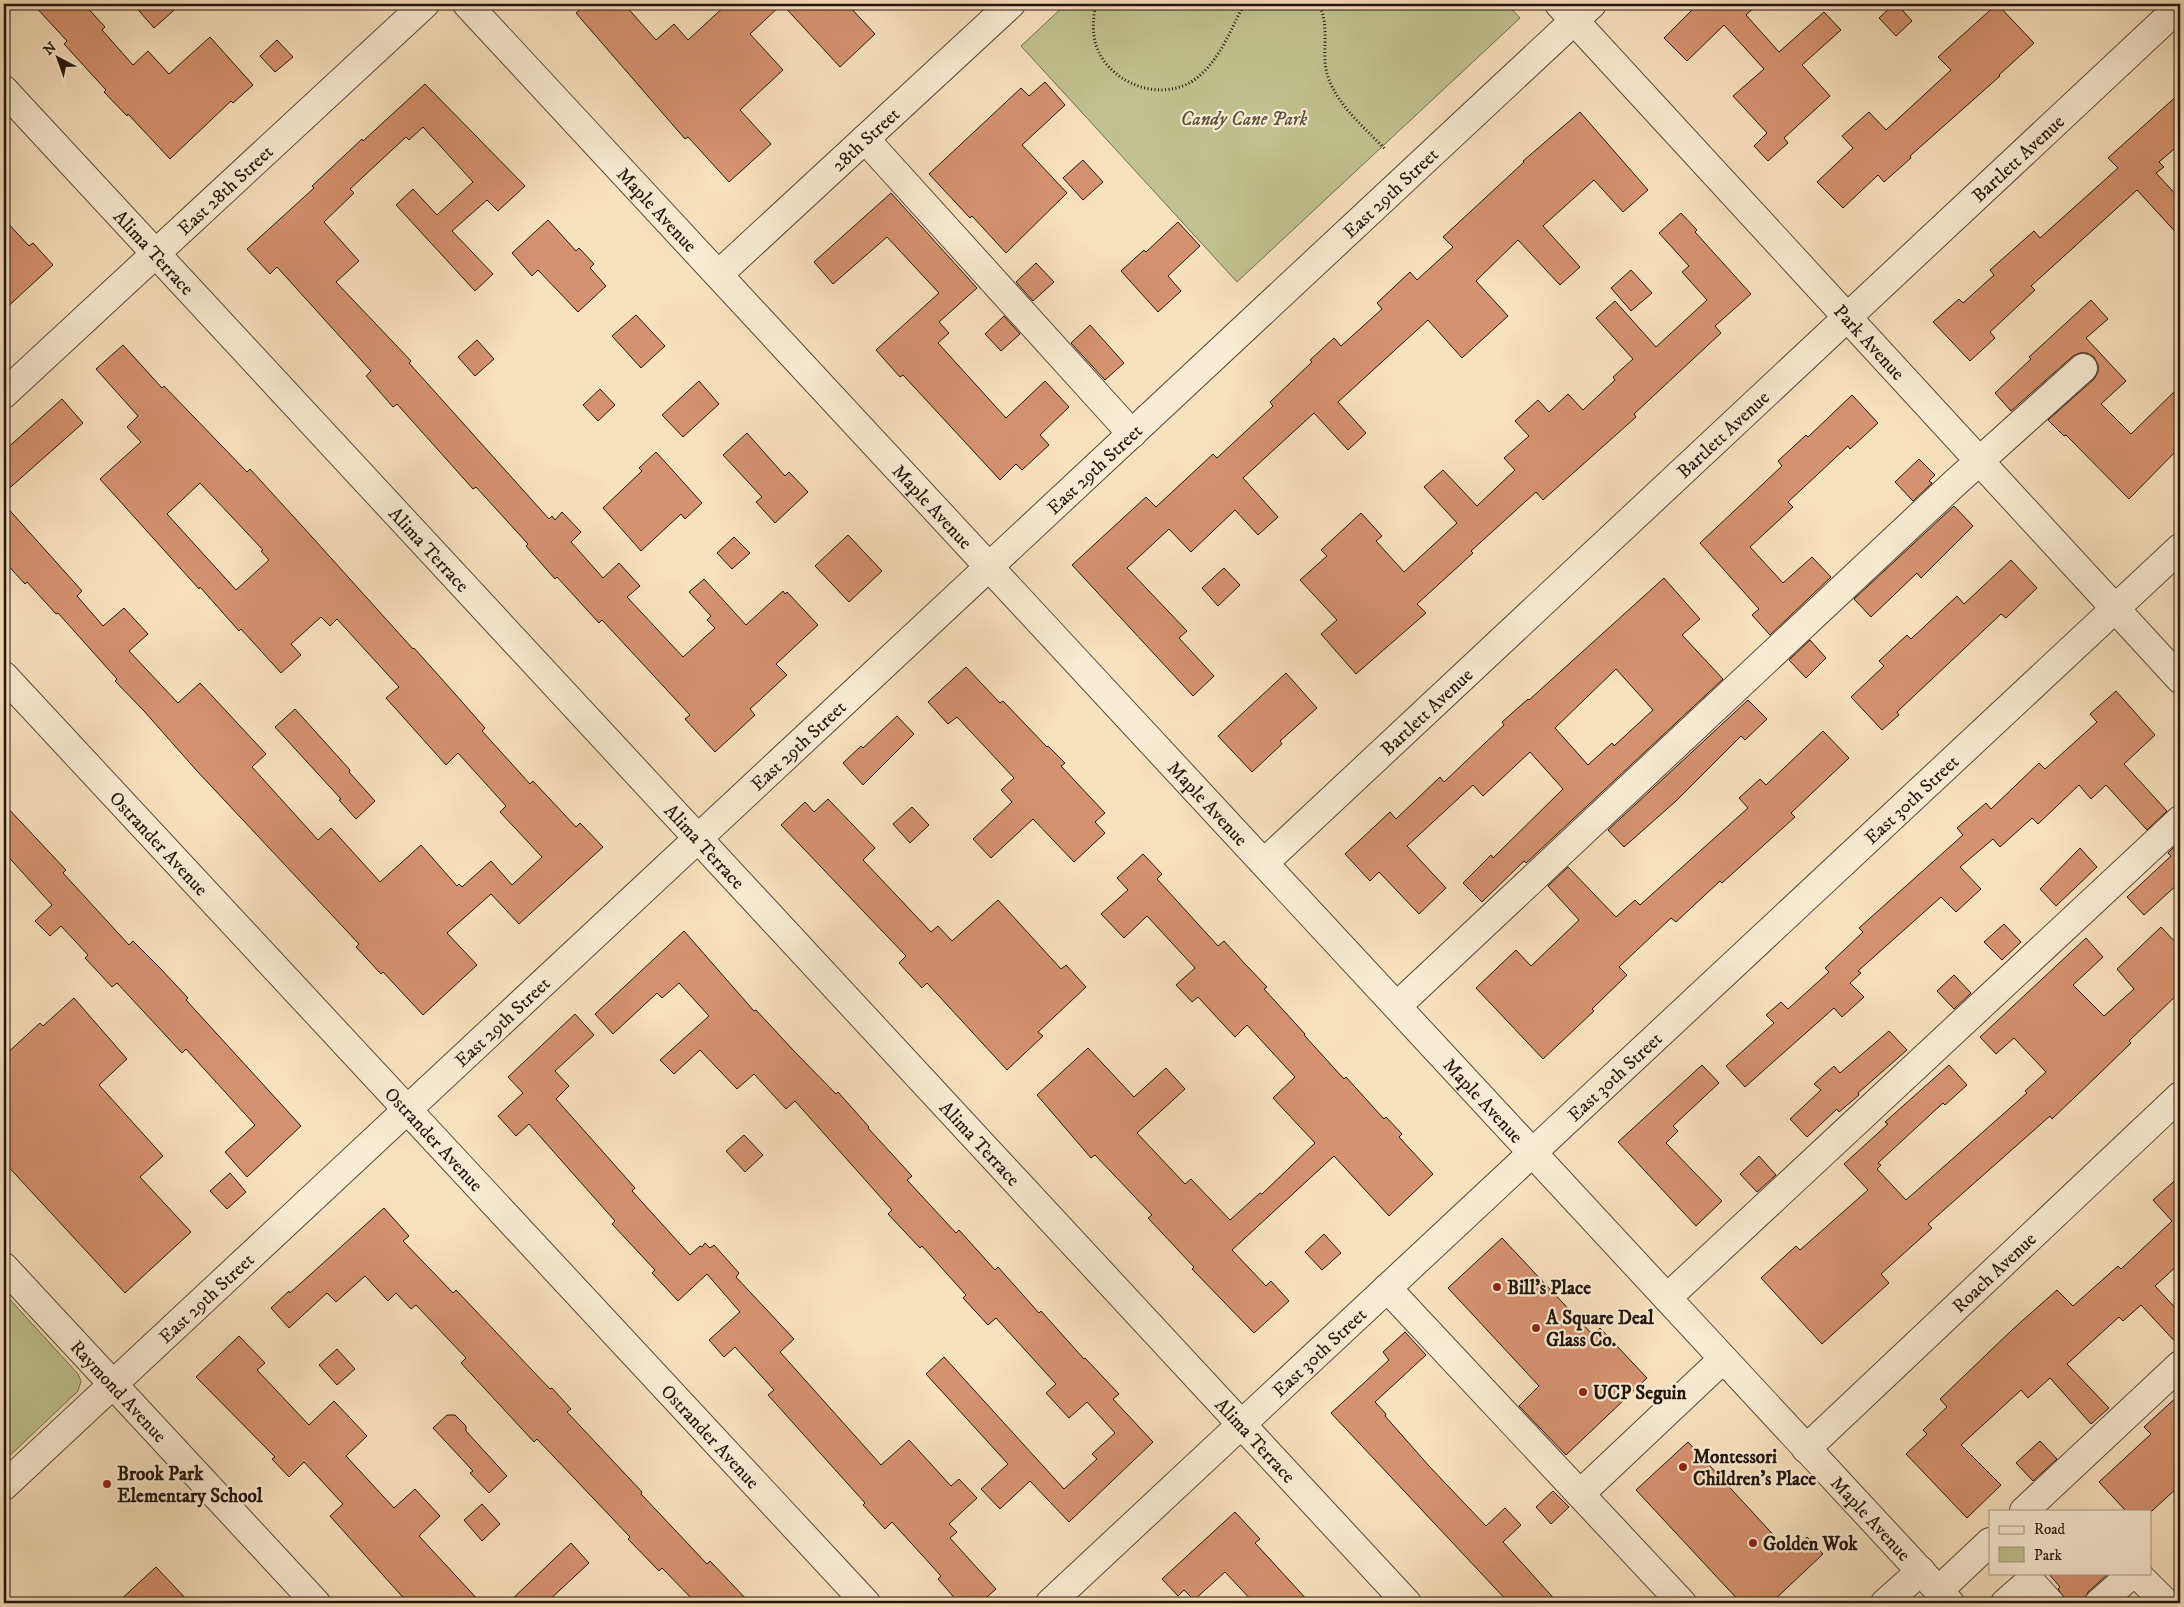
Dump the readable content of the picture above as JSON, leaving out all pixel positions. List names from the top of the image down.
{
  "streets": {
    "street": [
      "28th Street",
      "Bartlett Avenue",
      "East 28th Street",
      "East 29th Street",
      "Maple Avenue",
      "Alima Terrace",
      "Park Avenue",
      "East 30th Street",
      "Ostrander Avenue",
      "Roach Avenue",
      "Raymond Avenue"
    ]
  },
  "crossings": [
    ["28th Street", "Maple Avenue"],
    ["Bartlett Avenue", "Maple Avenue"],
    ["Bartlett Avenue", "Park Avenue"],
    ["East 28th Street", "Alima Terrace"],
    ["East 29th Street", "Maple Avenue"],
    ["East 29th Street", "Alima Terrace"],
    ["East 29th Street", "Park Avenue"],
    ["East 29th Street", "Ostrander Avenue"],
    ["East 29th Street", "Raymond Avenue"],
    ["Maple Avenue", "East 30th Street"],
    ["Maple Avenue", "Roach Avenue"],
    ["Alima Terrace", "East 30th Street"],
    ["Park Avenue", "East 30th Street"]
  ],
  "parks": ["Candy Cane Park"],
  "places": [
    "Bill's Place",
    "A Square Deal Glass Co.",
    "UCP Seguin",
    "Montessori Children's Place",
    "Brook Park Elementary School",
    "Golden Wok"
  ],
  "legend": ["Road", "Park"],
  "north": "top left"
}
